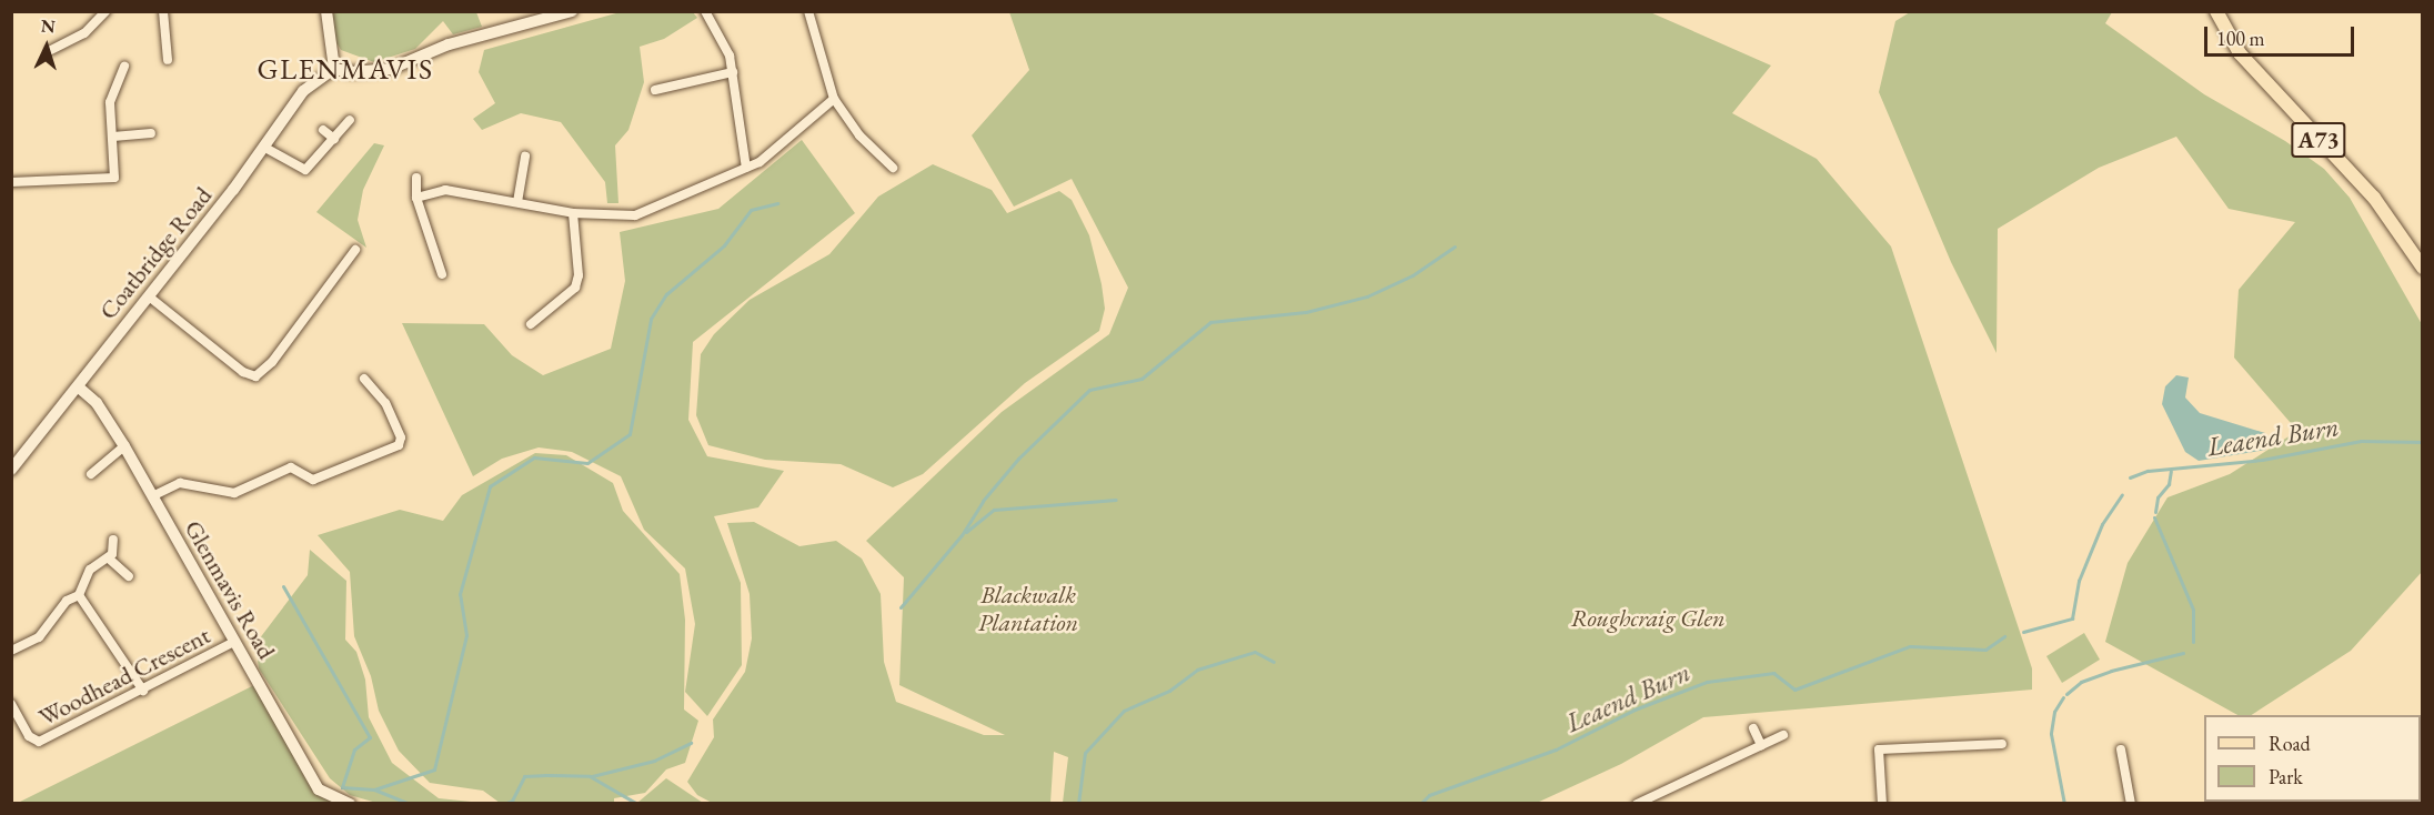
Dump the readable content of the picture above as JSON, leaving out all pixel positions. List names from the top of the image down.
{
  "streets": {
    "main road": ["A73", "Coatbridge Road", "Glenmavis Road"],
    "street": ["Woodhead Crescent"]
  },
  "crossings": [
    ["Coatbridge Road", "Glenmavis Road"],
    ["Glenmavis Road", "Woodhead Crescent"]
  ],
  "districts": ["GLENMAVIS"],
  "water": ["Leaend Burn"],
  "parks": ["Blackwalk Plantation", "Roughcraig Glen"],
  "legend": ["Road", "Park"],
  "scale_bar": "100 m",
  "north": "top"
}
